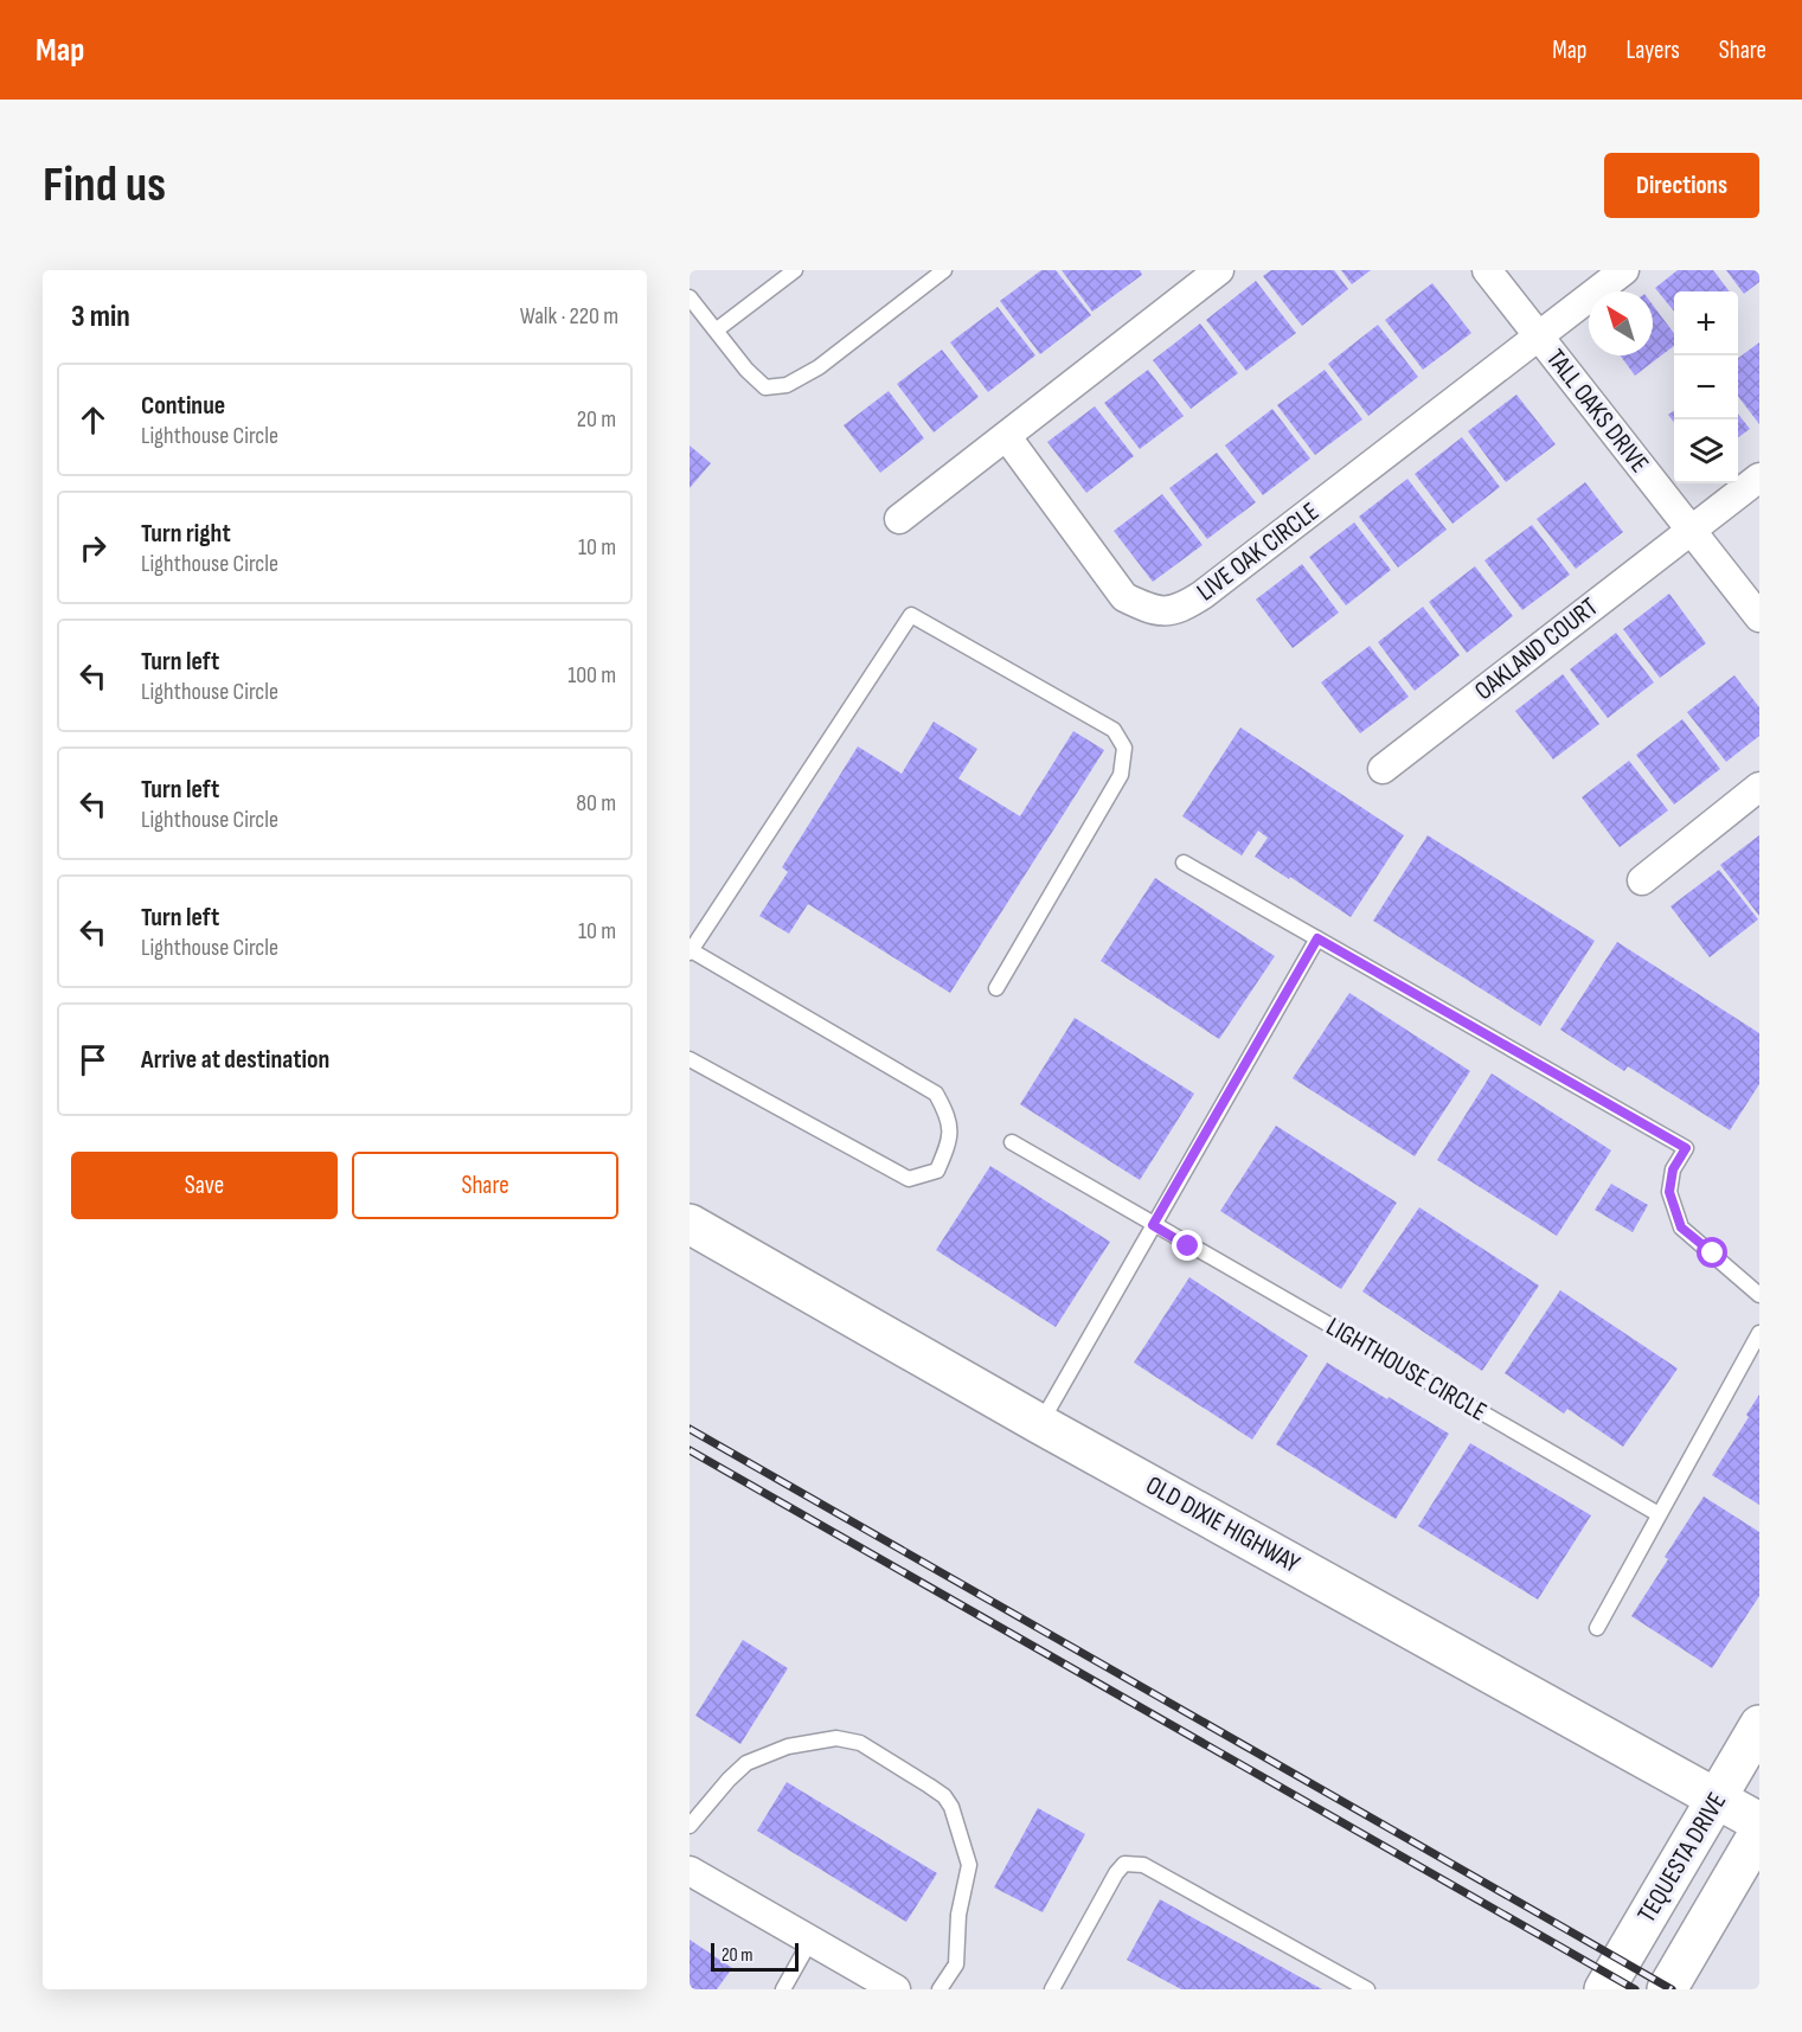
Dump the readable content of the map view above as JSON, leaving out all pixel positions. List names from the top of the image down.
{
  "streets": {
    "street": [
      "TALL OAKS DRIVE",
      "LIVE OAK CIRCLE",
      "OAKLAND COURT",
      "OLD DIXIE HIGHWAY",
      "TEQUESTA DRIVE"
    ],
    "lane": ["LIGHTHOUSE CIRCLE"]
  },
  "crossings": [
    ["TALL OAKS DRIVE", "LIVE OAK CIRCLE"],
    ["TALL OAKS DRIVE", "OAKLAND COURT"],
    ["OLD DIXIE HIGHWAY", "TEQUESTA DRIVE"]
  ],
  "scale_bar": "20 m",
  "north": "top left",
  "page": {
    "header": "Map",
    "nav": ["Map", "Layers", "Share"],
    "buttons": [
      "Directions",
      ["Save", "Share"]
    ],
    "title": "Find us",
    "heading": ["3 min", "Walk · 220 m"],
    "map_buttons": ["+", "−"],
    "list": [
      ["Continue", "Lighthouse Circle", "20 m"],
      ["Turn right", "Lighthouse Circle", "10 m"],
      ["Turn left", "Lighthouse Circle", "100 m"],
      ["Turn left", "Lighthouse Circle", "80 m"],
      ["Turn left", "Lighthouse Circle", "10 m"],
      "Arrive at destination"
    ],
    "scale": "20 m"
  }
}
